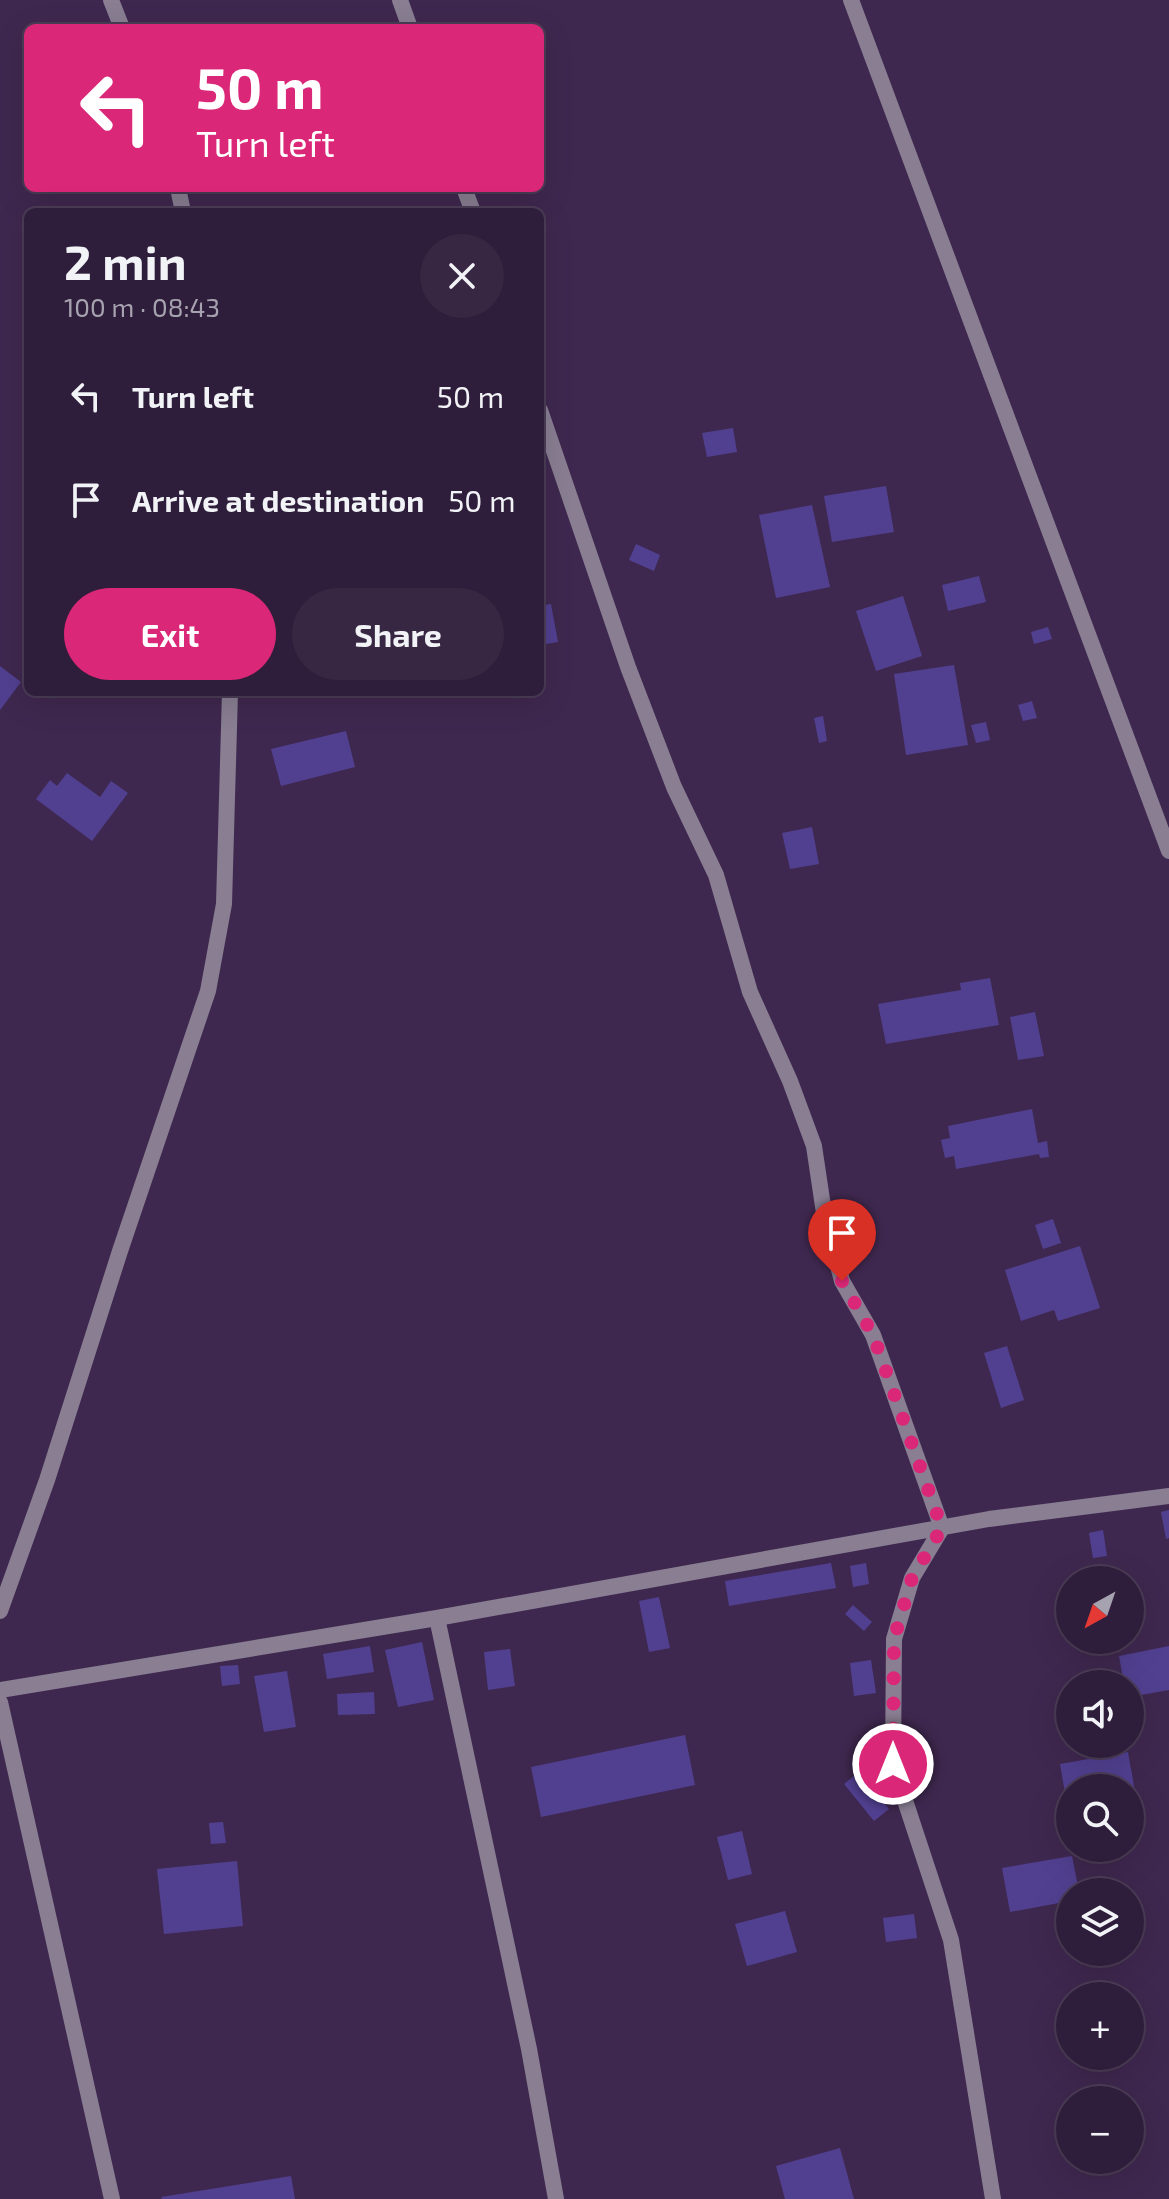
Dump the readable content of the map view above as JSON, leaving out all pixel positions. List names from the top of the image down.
{
  "north": "bottom left",
  "page": {
    "turn": ["50 m", "Turn left"],
    "heading": ["2 min", "100 m · 08:43"],
    "list": [
      {
        "name": "Turn left",
        "value": "50 m"
      },
      {
        "name": "Arrive at destination",
        "value": "50 m"
      }
    ],
    "buttons": ["Exit", "Share"],
    "map_buttons": ["+", "−"]
  }
}
